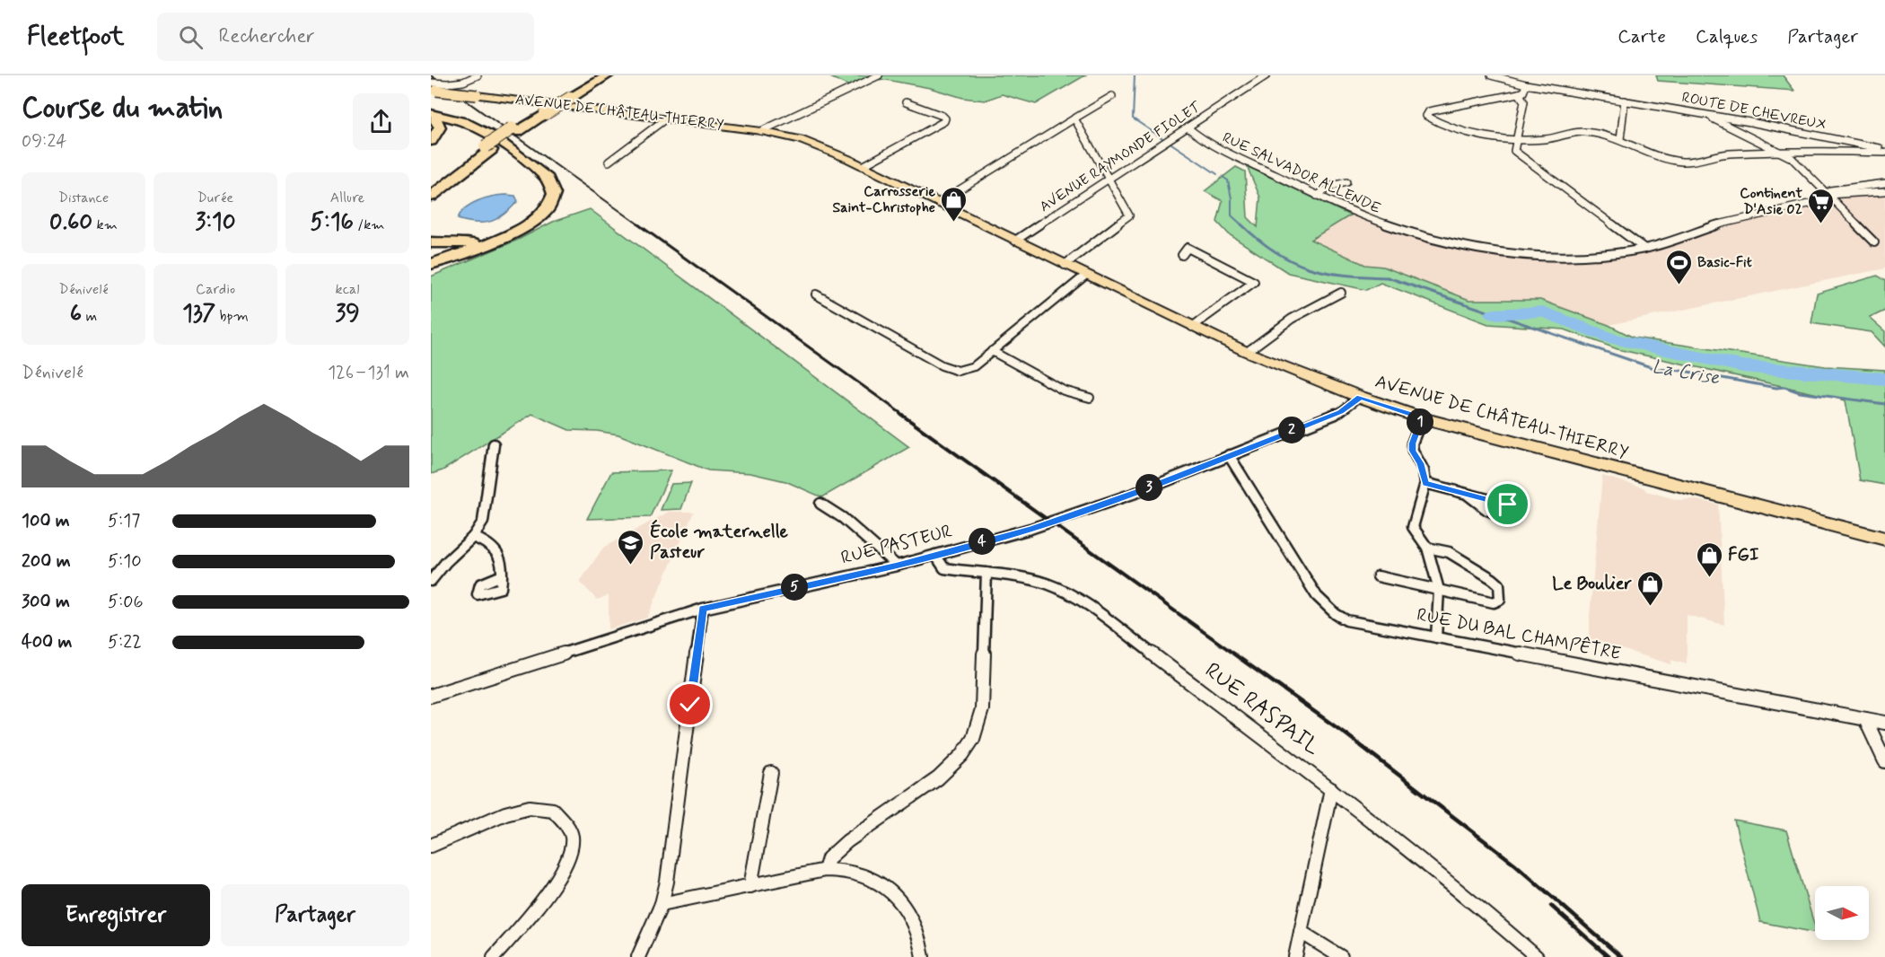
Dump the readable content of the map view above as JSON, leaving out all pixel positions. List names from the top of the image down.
{
  "streets": {
    "main road": ["AVENUE DE CHÂTEAU-THIERRY"],
    "street": [
      "ROUTE DE CHEVREUX",
      "AVENUE RAYMONDE FIOLET",
      "RUE SALVADOR ALLENDE",
      "RUE PASTEUR",
      "RUE DU BAL CHAMPÊTRE",
      "RUE RASPAIL"
    ]
  },
  "crossings": [
    ["AVENUE DE CHÂTEAU-THIERRY", "AVENUE RAYMONDE FIOLET"],
    ["AVENUE DE CHÂTEAU-THIERRY", "RUE PASTEUR"],
    ["AVENUE RAYMONDE FIOLET", "RUE SALVADOR ALLENDE"],
    ["RUE PASTEUR", "RUE DU BAL CHAMPÊTRE"],
    ["RUE PASTEUR", "RUE RASPAIL"]
  ],
  "water": ["La Crise"],
  "places": {
    "shop": ["Carrosserie Saint-Christophe", "FGI", "Le Boulier"],
    "supermarket": ["Continent D'Asie 02"],
    "sports": ["Basic-Fit"],
    "school or university": ["École maternelle Pasteur"]
  },
  "north": "right",
  "page": {
    "header": "Fleetfoot",
    "search": "Rechercher",
    "nav": ["Carte", "Calques", "Partager"],
    "heading": ["Course du matin", "09:24"],
    "stats": [
      ["Distance", "0.60 km"],
      ["Durée", "3:10"],
      ["Allure", "5:16 /km"],
      ["Dénivelé", "6 m"],
      ["Cardio", "137 bpm"],
      ["kcal", "39"]
    ],
    "chart": ["Dénivelé", "126–131 m"],
    "pins": [
      "1",
      "2",
      "3",
      "4",
      "5"
    ],
    "list": [
      {
        "name": "100 m",
        "note": "5:17"
      },
      {
        "name": "200 m",
        "note": "5:10"
      },
      {
        "name": "300 m",
        "note": "5:06"
      },
      {
        "name": "400 m",
        "note": "5:22"
      }
    ],
    "buttons": ["Enregistrer", "Partager"]
  }
}
